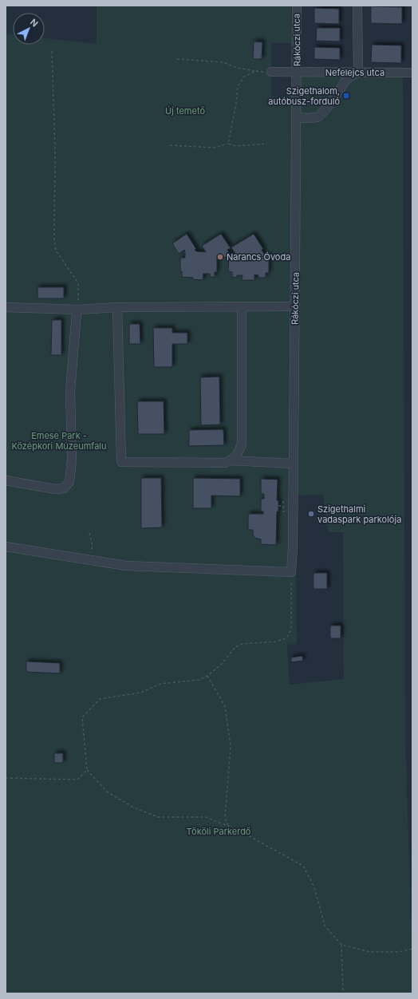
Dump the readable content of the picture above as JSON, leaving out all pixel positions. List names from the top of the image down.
{
  "streets": {
    "street": ["Rákóczi utca", "Nefelejcs utca"]
  },
  "crossings": [
    ["Rákóczi utca", "Nefelejcs utca"]
  ],
  "parks": ["Új temető", "Emese Park - Középkori Múzeumfalu", "Tököli Parkerdő"],
  "places": {
    "transit": ["Szigethalom, autóbusz-forduló"],
    "other": ["Narancs Óvoda", "Szigethalmi vadaspark parkolója"]
  },
  "north": "top right"
}
